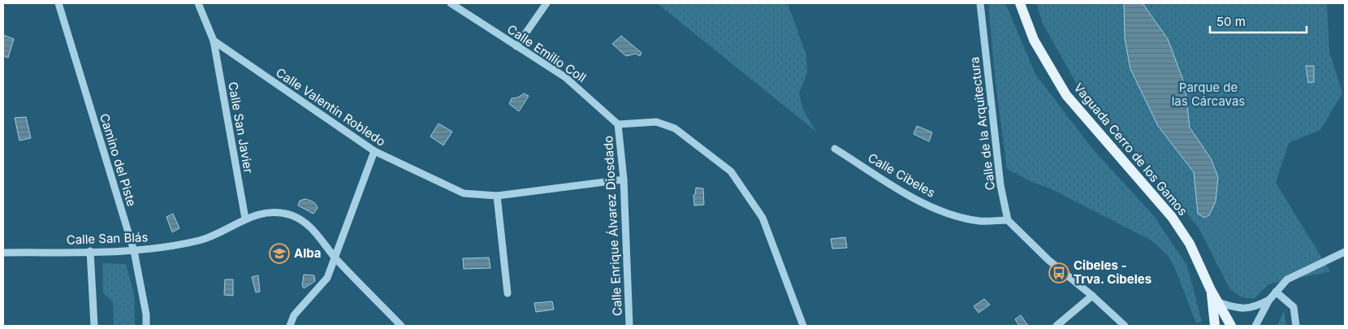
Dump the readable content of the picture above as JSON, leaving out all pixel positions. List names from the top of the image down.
{
  "streets": {
    "main road": ["Vaguada Cerro de los Gamos"],
    "street": [
      "Calle Emilio Coll",
      "Calle Valentín Robledo",
      "Calle de la Arquitectura",
      "Calle San Javier",
      "Camino del Piste",
      "Calle Cibeles",
      "Calle Enrique Álvarez Diosdado",
      "Calle San Blás"
    ]
  },
  "crossings": [
    ["Calle Emilio Coll", "Calle Enrique Álvarez Diosdado"],
    ["Calle Valentín Robledo", "Calle San Javier"],
    ["Calle Valentín Robledo", "Calle Enrique Álvarez Diosdado"],
    ["Calle de la Arquitectura", "Calle Cibeles"],
    ["Calle San Javier", "Calle San Blás"],
    ["Camino del Piste", "Calle San Blás"]
  ],
  "parks": ["Parque de las Cárcavas"],
  "places": {
    "school or university": ["Alba"],
    "bus stop": ["Cibeles - Trva. Cibeles"]
  },
  "scale_bar": "50 m"
}
